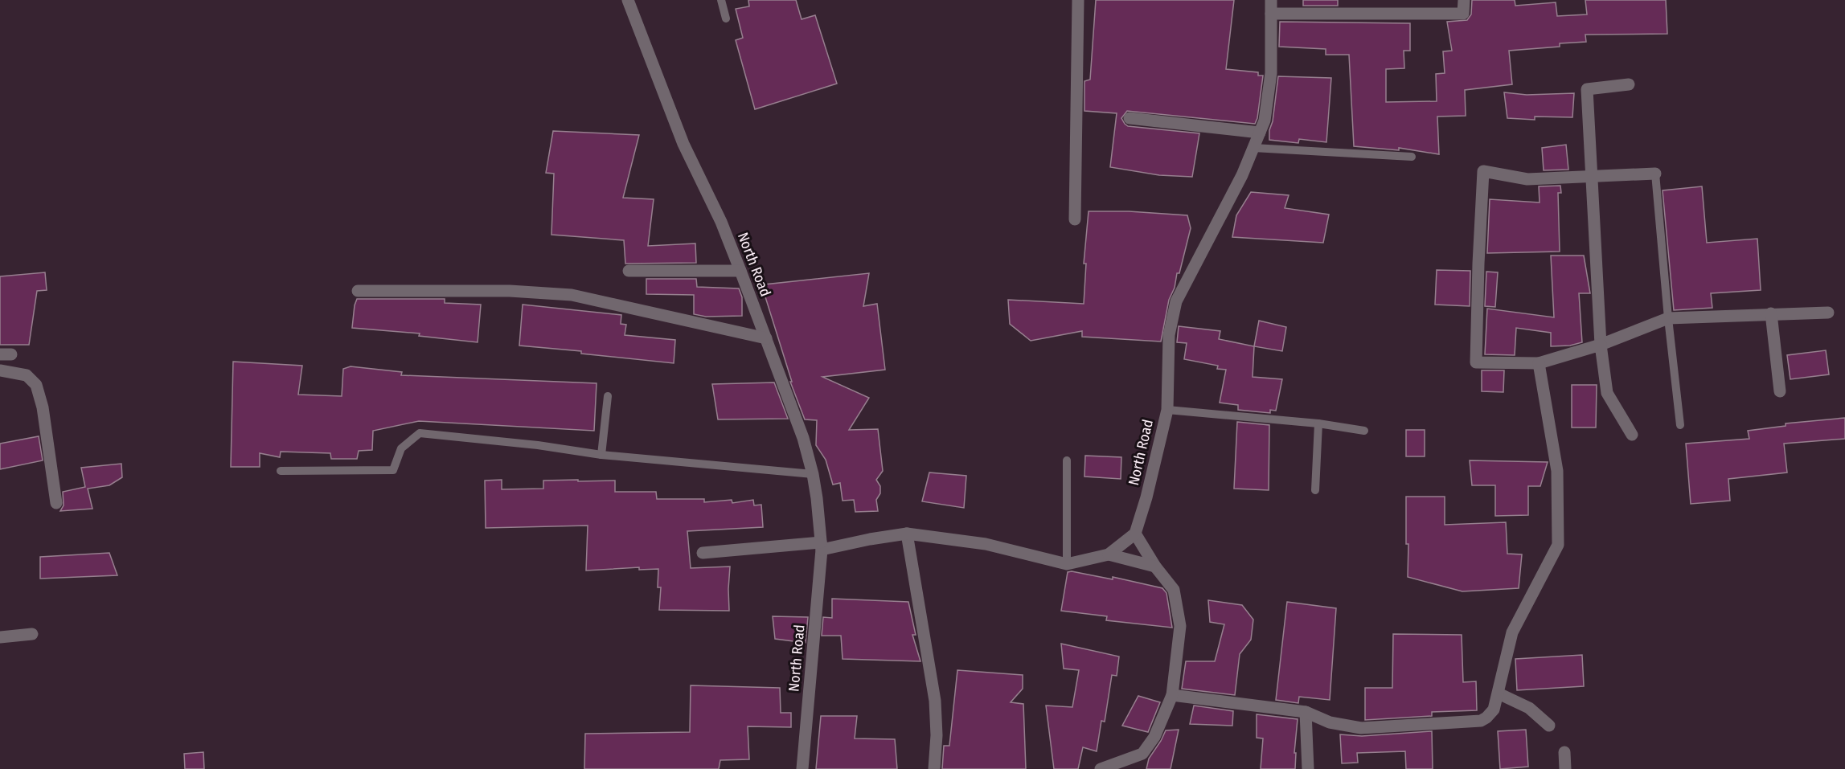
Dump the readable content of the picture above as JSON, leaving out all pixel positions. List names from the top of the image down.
{
  "streets": {
    "street": ["North Road"]
  }
}
